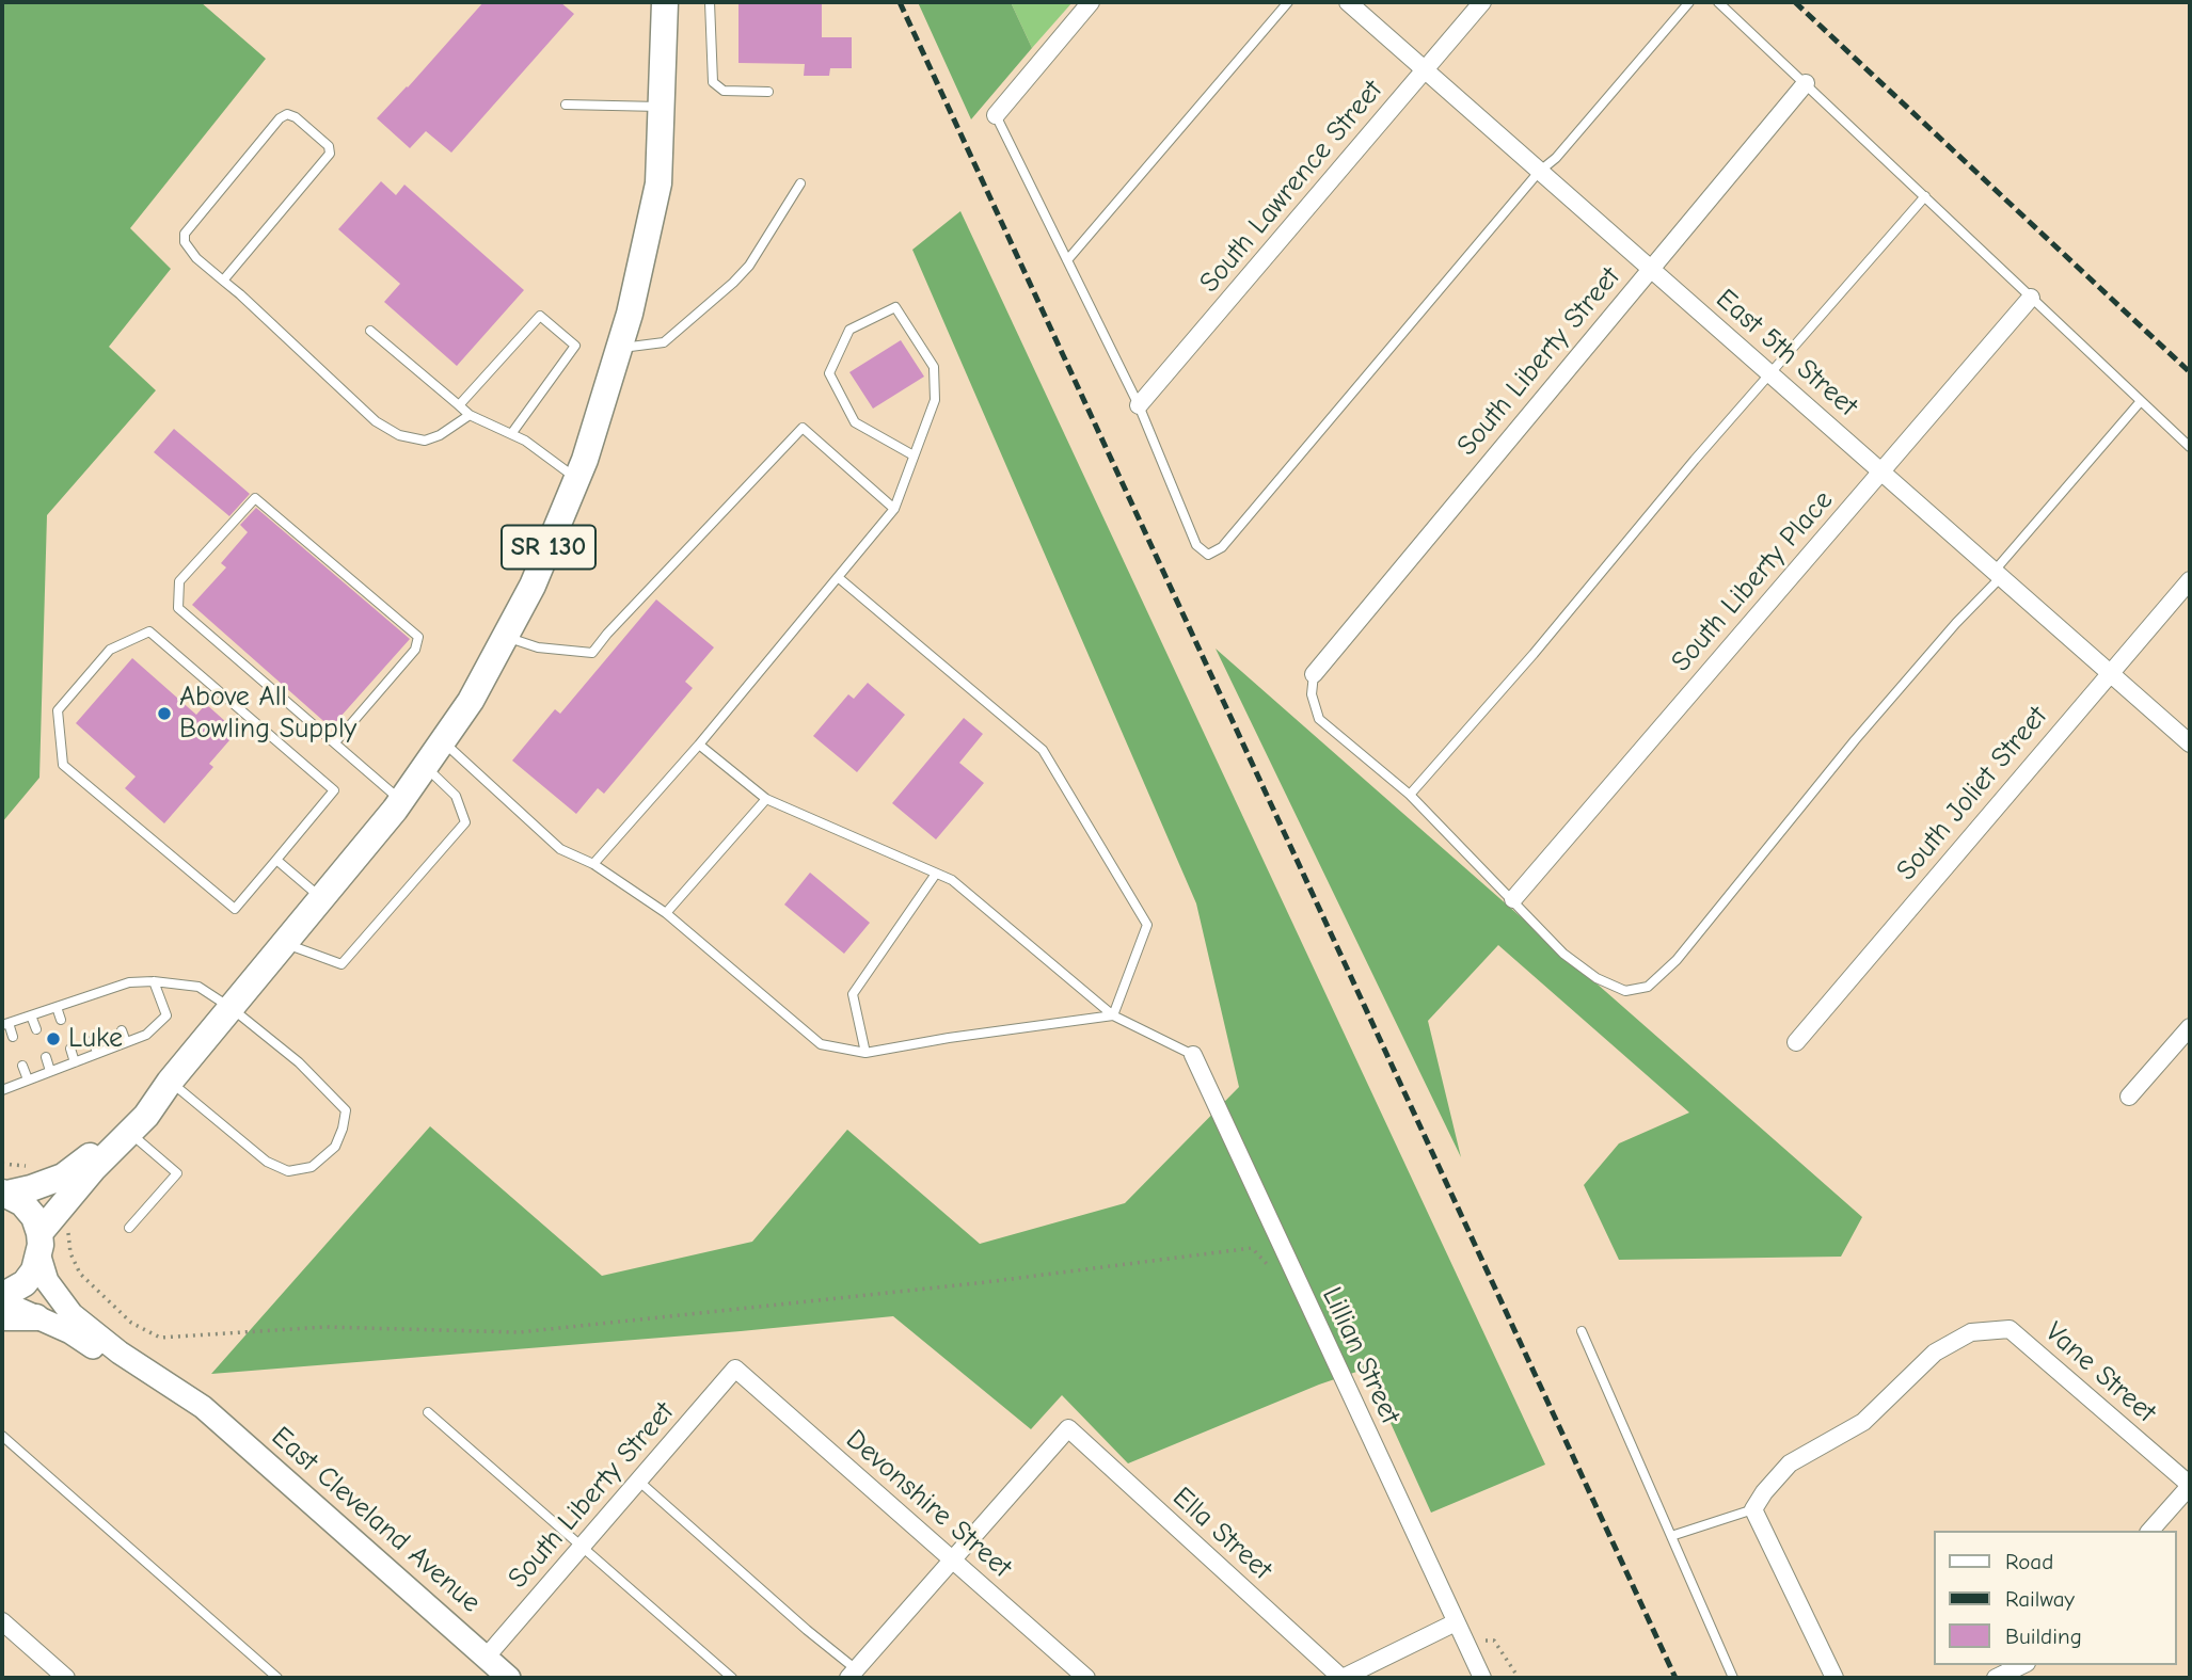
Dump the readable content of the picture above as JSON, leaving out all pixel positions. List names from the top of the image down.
{
  "streets": {
    "main road": ["SR 130", "East Cleveland Avenue"],
    "street": [
      "South Lawrence Street",
      "East 5th Street",
      "South Liberty Street",
      "South Liberty Place",
      "South Joliet Street",
      "Lillian Street",
      "Vane Street",
      "Devonshire Street",
      "Ella Street"
    ]
  },
  "crossings": [
    ["South Lawrence Street", "East 5th Street"],
    ["East 5th Street", "South Liberty Street"],
    ["East 5th Street", "South Liberty Place"],
    ["East 5th Street", "South Joliet Street"],
    ["South Liberty Street", "Devonshire Street"],
    ["South Liberty Street", "East Cleveland Avenue"],
    ["Devonshire Street", "Ella Street"]
  ],
  "places": ["Above All Bowling Supply", "Luke"],
  "legend": ["Road", "Railway", "Building"]
}
